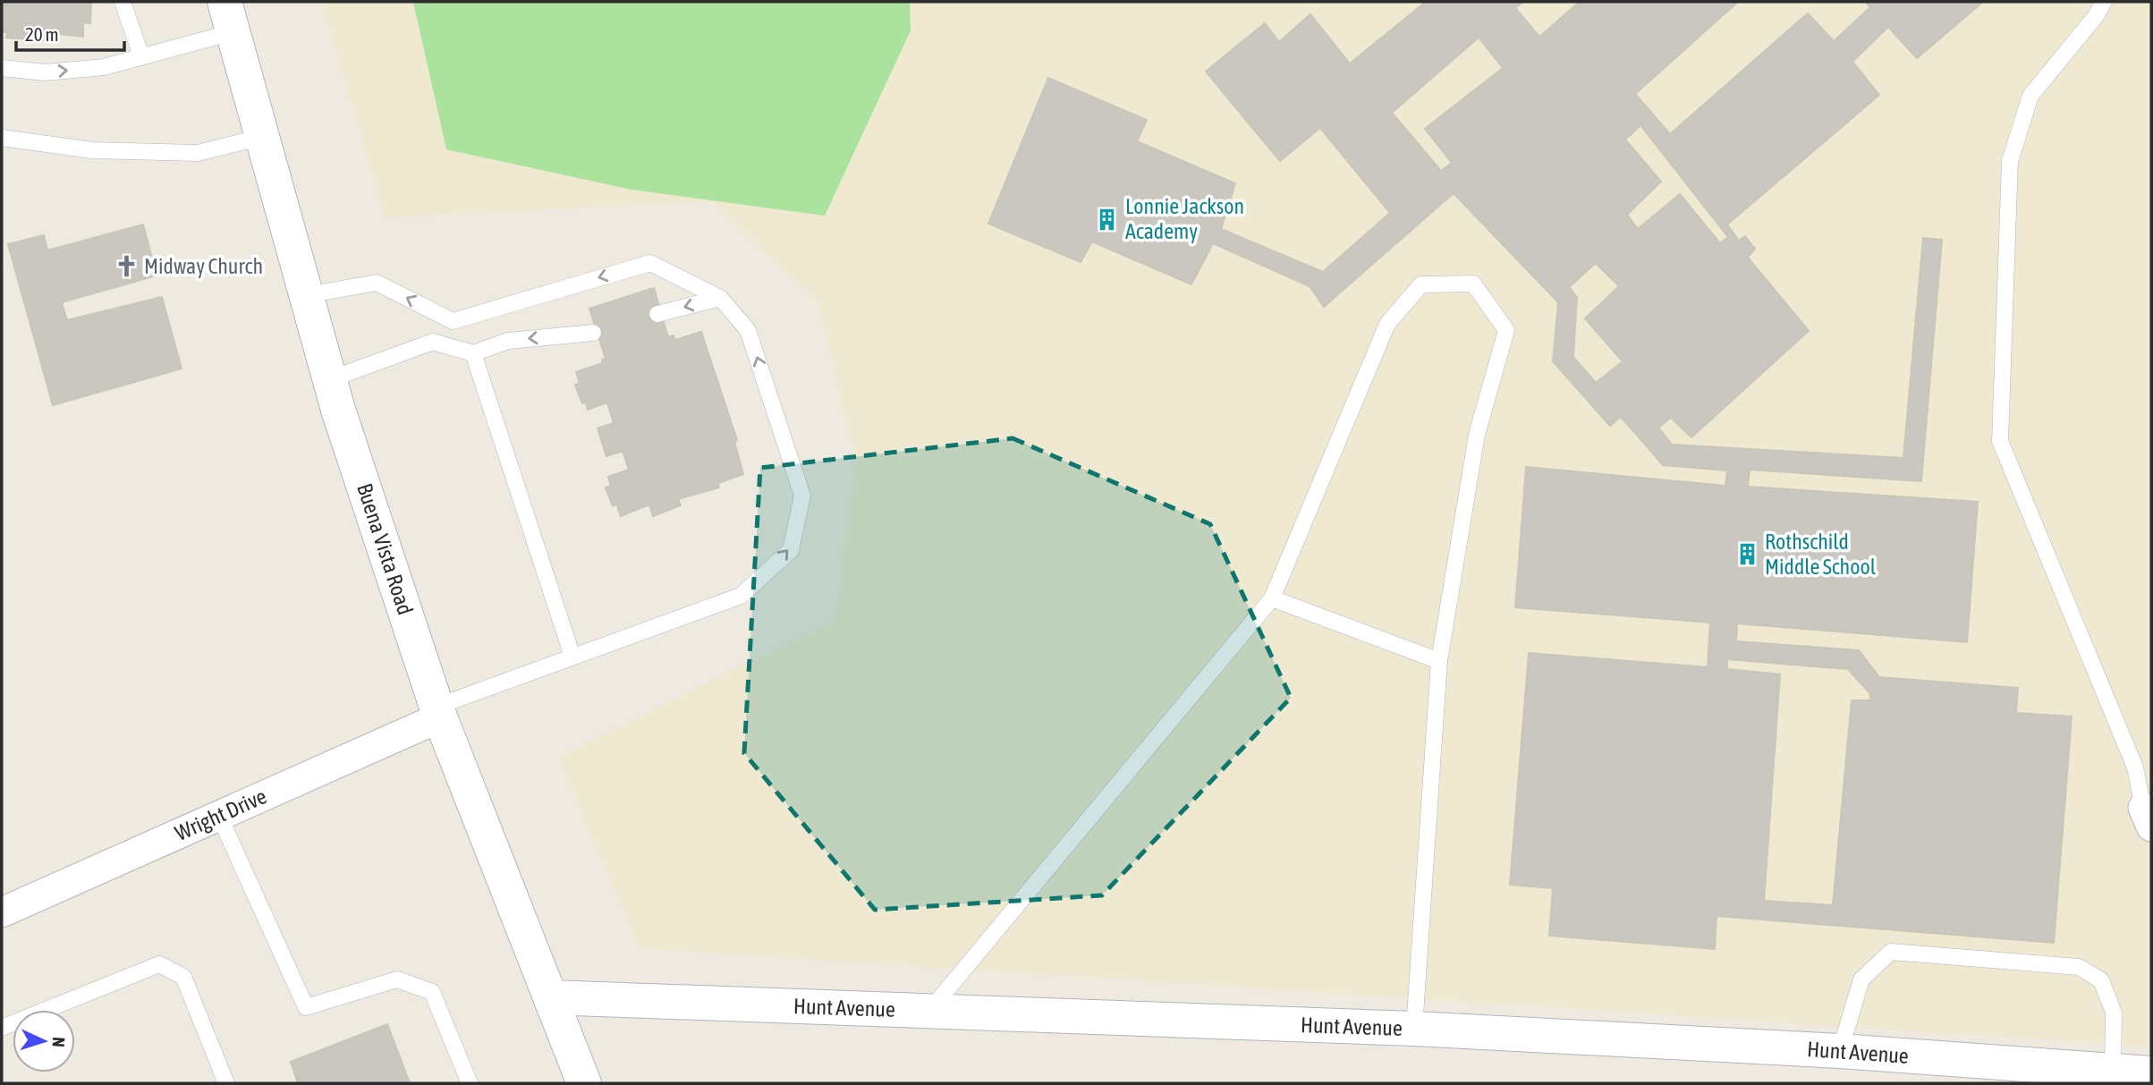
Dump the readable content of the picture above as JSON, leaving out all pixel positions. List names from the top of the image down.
{
  "streets": {
    "street": ["Buena Vista Road", "Wright Drive", "Hunt Avenue"]
  },
  "crossings": [
    ["Buena Vista Road", "Wright Drive"],
    ["Buena Vista Road", "Hunt Avenue"]
  ],
  "places": {
    "building": ["Lonnie Jackson Academy", "Rothschild Middle School"],
    "church": ["Midway Church"]
  },
  "scale_bar": "20 m",
  "north": "right"
}
